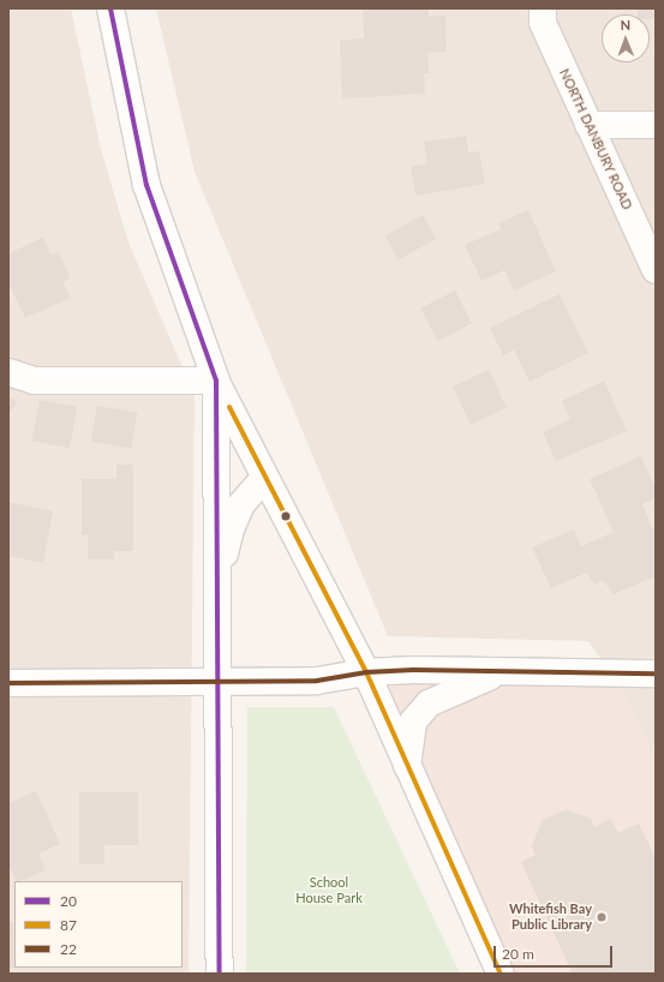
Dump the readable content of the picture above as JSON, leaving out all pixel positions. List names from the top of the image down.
{
  "streets": {
    "street": ["NORTH DANBURY ROAD"]
  },
  "parks": ["School House Park"],
  "places": ["Whitefish Bay Public Library"],
  "lines": ["transit line 20", "transit line 87", "transit line 22"],
  "legend": ["20", "87", "22"],
  "scale_bar": "20 m",
  "north": "top"
}
